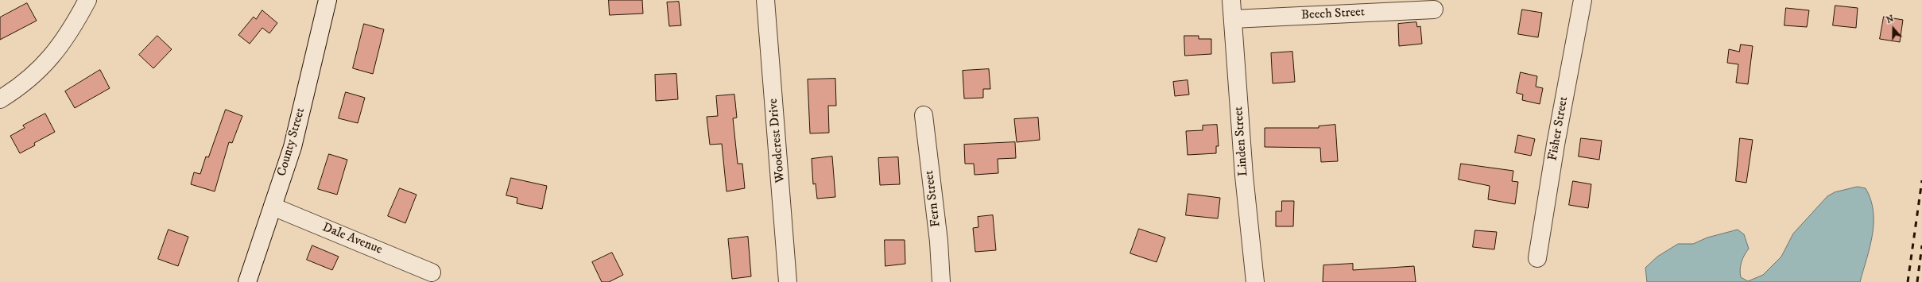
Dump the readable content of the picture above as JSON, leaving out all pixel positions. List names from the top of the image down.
{
  "streets": {
    "street": [
      "Beech Street",
      "Fisher Street",
      "Woodcrest Drive",
      "Linden Street",
      "County Street",
      "Fern Street",
      "Dale Avenue"
    ]
  },
  "crossings": [
    ["Beech Street", "Linden Street"],
    ["County Street", "Dale Avenue"]
  ],
  "north": "top"
}
